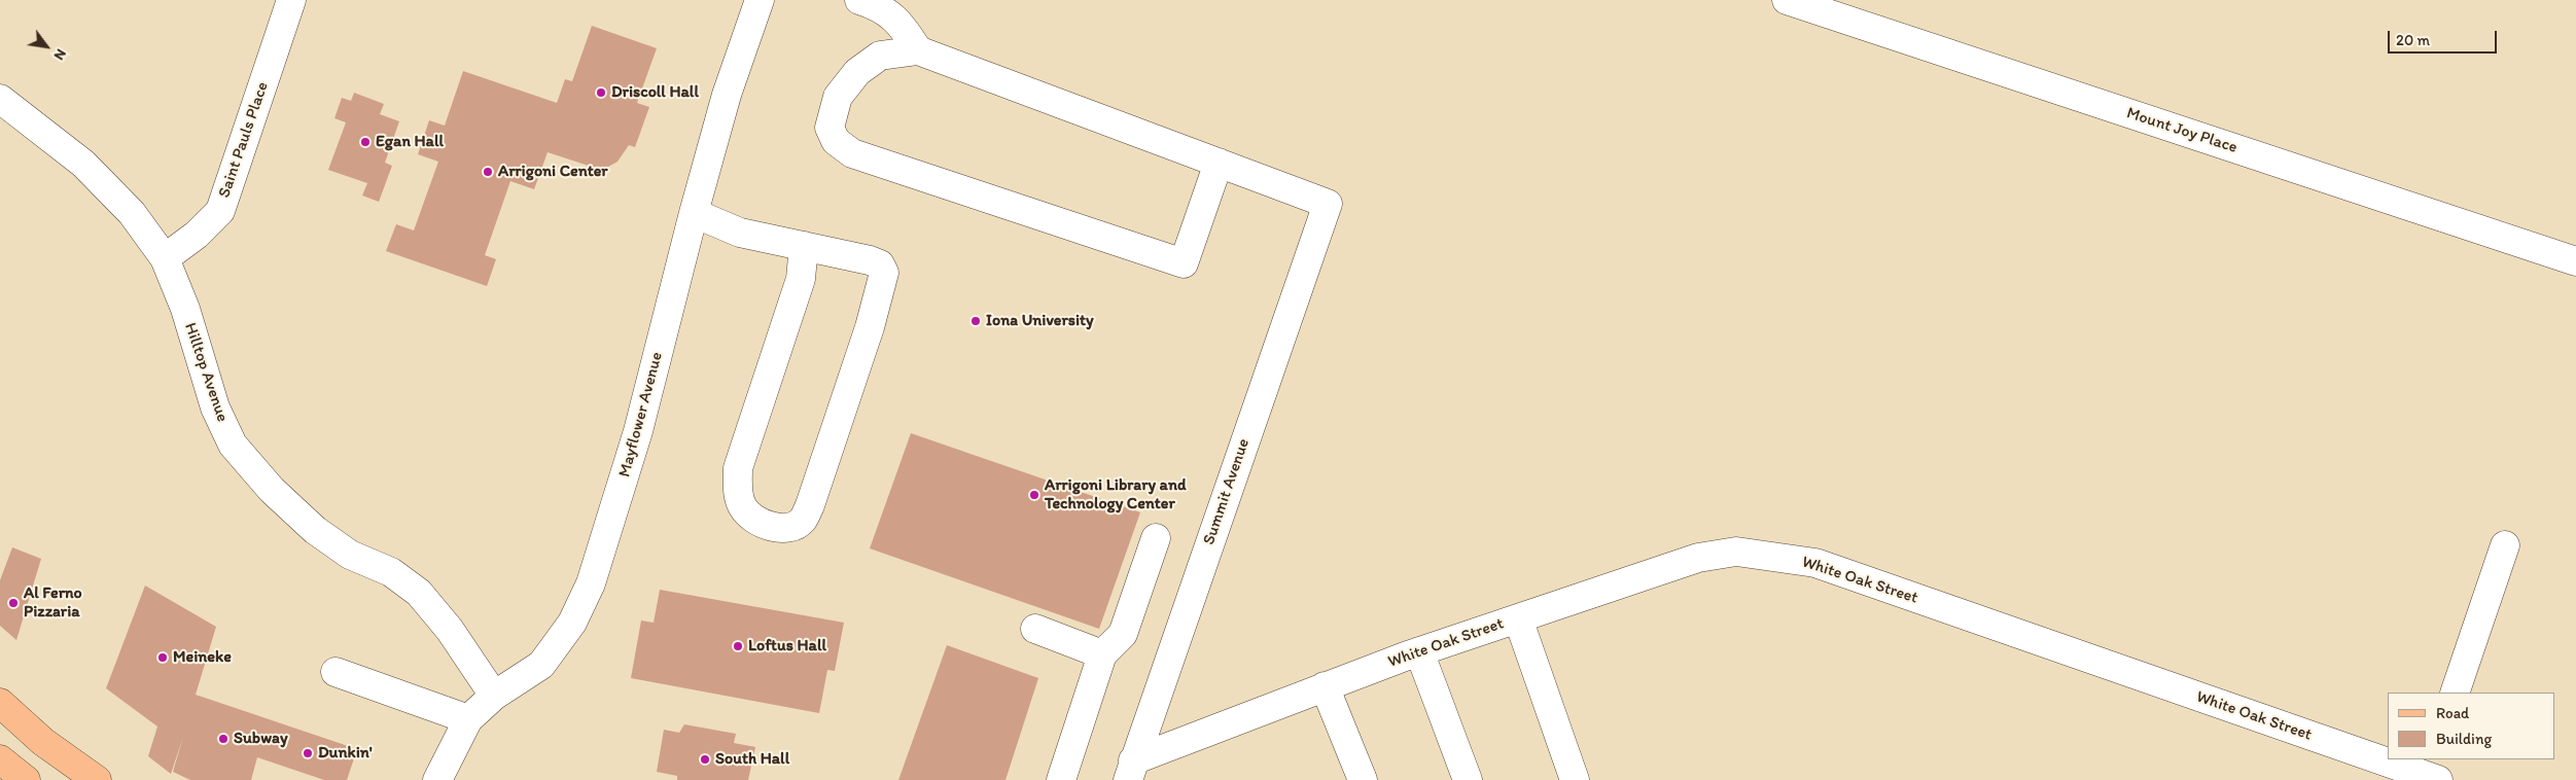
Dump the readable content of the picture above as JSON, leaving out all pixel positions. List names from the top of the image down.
{
  "streets": {
    "street": [
      "Mount Joy Place",
      "Saint Pauls Place",
      "Hilltop Avenue",
      "Mayflower Avenue",
      "Summit Avenue",
      "White Oak Street"
    ]
  },
  "crossings": [
    ["Saint Pauls Place", "Hilltop Avenue"],
    ["Hilltop Avenue", "Mayflower Avenue"],
    ["Summit Avenue", "White Oak Street"]
  ],
  "places": [
    "Driscoll Hall",
    "Egan Hall",
    "Arrigoni Center",
    "Iona University",
    "Arrigoni Library and Technology Center",
    "Al Ferno Pizzaria",
    "Loftus Hall",
    "Meineke",
    "Subway",
    "Dunkin'",
    "South Hall"
  ],
  "legend": ["Road", "Building"],
  "scale_bar": "20 m",
  "north": "bottom right"
}
